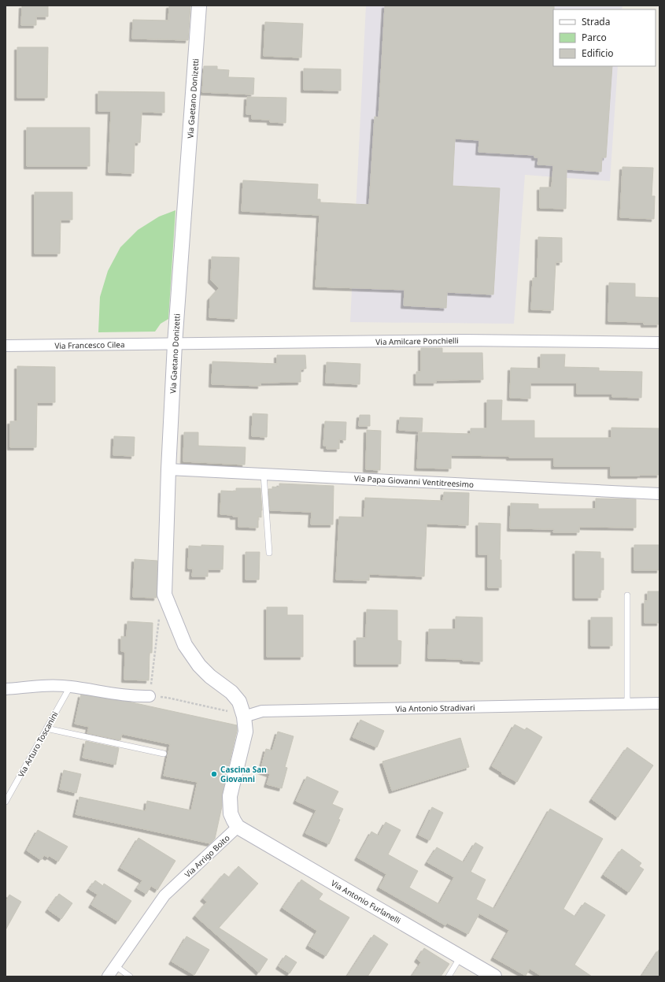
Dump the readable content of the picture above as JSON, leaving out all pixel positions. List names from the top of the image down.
{
  "streets": {
    "street": [
      "Via Gaetano Donizetti",
      "Via Amilcare Ponchielli",
      "Via Francesco Cilea",
      "Via Papa Giovanni Ventitreesimo",
      "Via Antonio Stradivari",
      "Via Arrigo Boito",
      "Via Antonio Furlanelli"
    ],
    "lane": ["Via Arturo Toscanini"]
  },
  "crossings": [
    ["Via Gaetano Donizetti", "Via Amilcare Ponchielli"],
    ["Via Gaetano Donizetti", "Via Francesco Cilea"],
    ["Via Gaetano Donizetti", "Via Papa Giovanni Ventitreesimo"],
    ["Via Gaetano Donizetti", "Via Antonio Stradivari"],
    ["Via Amilcare Ponchielli", "Via Francesco Cilea"],
    ["Via Arrigo Boito", "Via Antonio Furlanelli"]
  ],
  "places": ["Cascina San Giovanni"],
  "legend": ["Strada", "Parco", "Edificio"]
}
